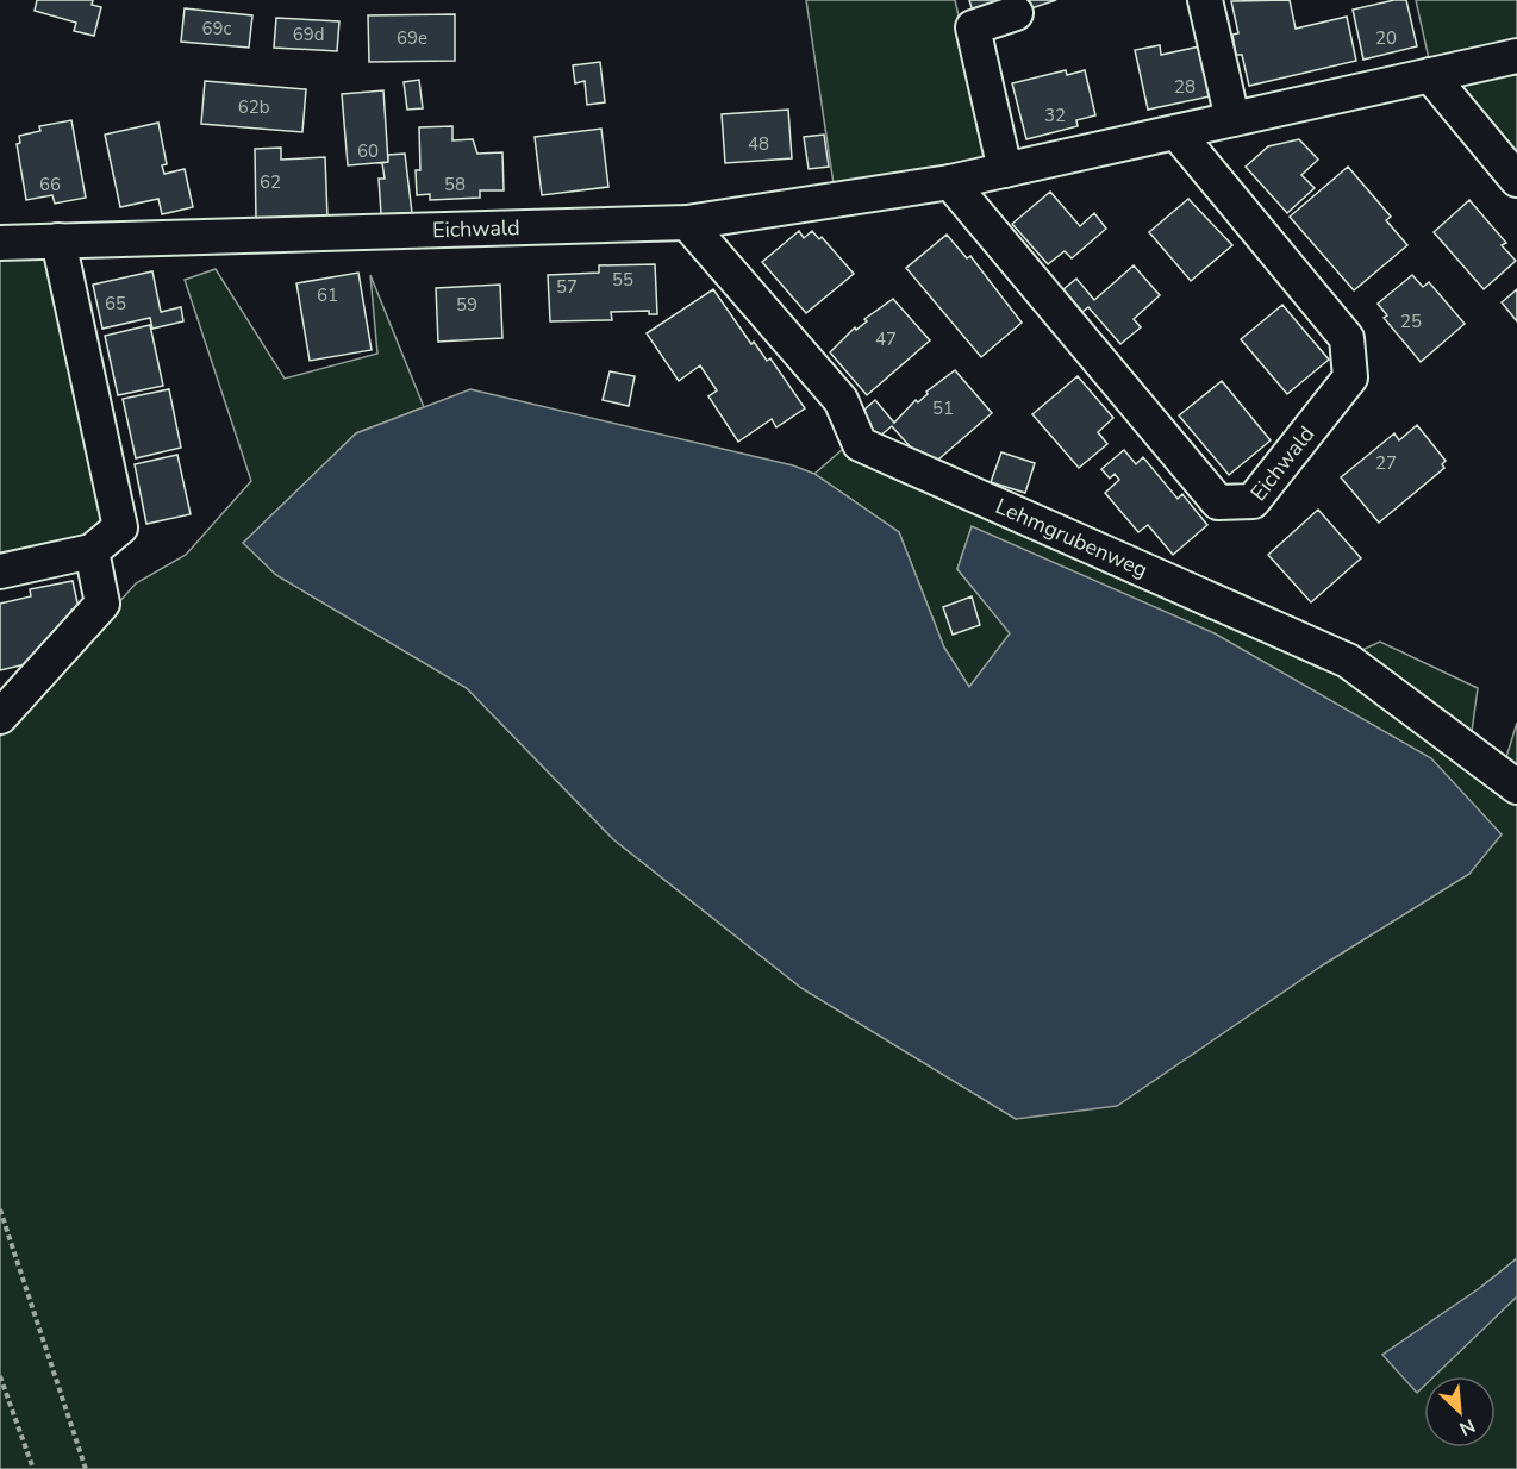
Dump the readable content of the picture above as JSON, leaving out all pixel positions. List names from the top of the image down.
{
  "streets": {
    "street": ["Eichwald", "Lehmgrubenweg"]
  },
  "crossings": [
    ["Eichwald", "Lehmgrubenweg"]
  ],
  "house_numbers": [
    "69c",
    "69d",
    "69e",
    "20",
    "28",
    "62b",
    "32",
    "48",
    "60",
    "62",
    "66",
    "58",
    "55",
    "57",
    "61",
    "65",
    "59",
    "25",
    "47",
    "51",
    "27"
  ],
  "north": "bottom right"
}
